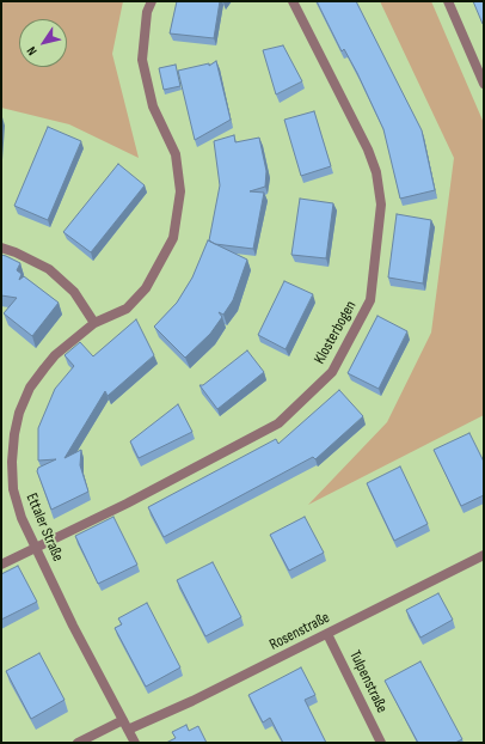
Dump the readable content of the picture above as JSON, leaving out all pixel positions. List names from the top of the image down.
{
  "streets": {
    "street": [
      "Klosterbogen",
      "Ettaler Straße",
      "Rosenstraße",
      "Tulpenstraße"
    ]
  },
  "crossings": [
    ["Klosterbogen", "Ettaler Straße"],
    ["Ettaler Straße", "Rosenstraße"],
    ["Rosenstraße", "Tulpenstraße"]
  ],
  "north": "bottom left"
}
